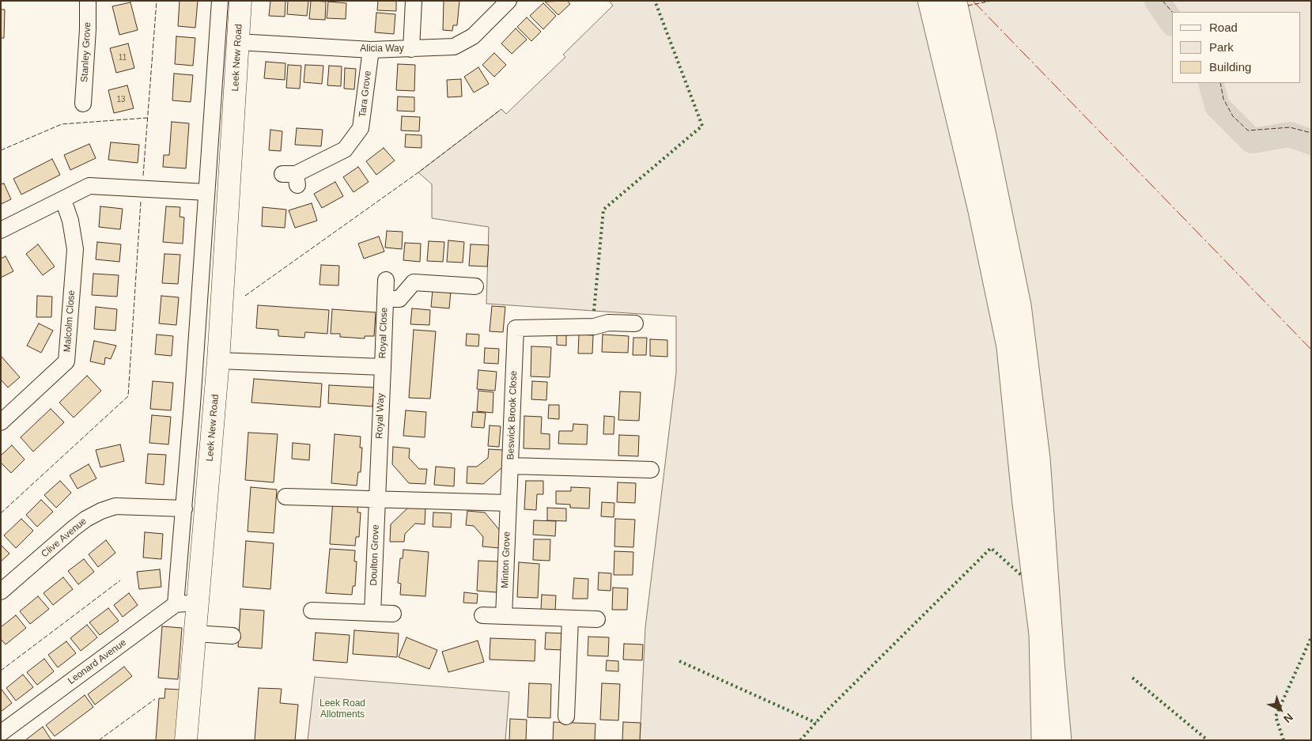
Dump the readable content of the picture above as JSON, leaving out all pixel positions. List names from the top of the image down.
{
  "streets": {
    "highway": ["Leek New Road"],
    "street": [
      "Alicia Way",
      "Stanley Grove",
      "Tara Grove",
      "Malcolm Close",
      "Royal Close",
      "Beswick Brook Close",
      "Royal Way",
      "Clive Avenue",
      "Doulton Grove",
      "Minton Grove",
      "Leonard Avenue"
    ]
  },
  "crossings": [
    ["Alicia Way", "Leek New Road"],
    ["Alicia Way", "Tara Grove"],
    ["Royal Close", "Royal Way"],
    ["Beswick Brook Close", "Minton Grove"],
    ["Royal Way", "Doulton Grove"]
  ],
  "parks": ["Leek Road Allotments"],
  "house_numbers": ["11", "13"],
  "legend": ["Road", "Park", "Building"],
  "north": "bottom right"
}
